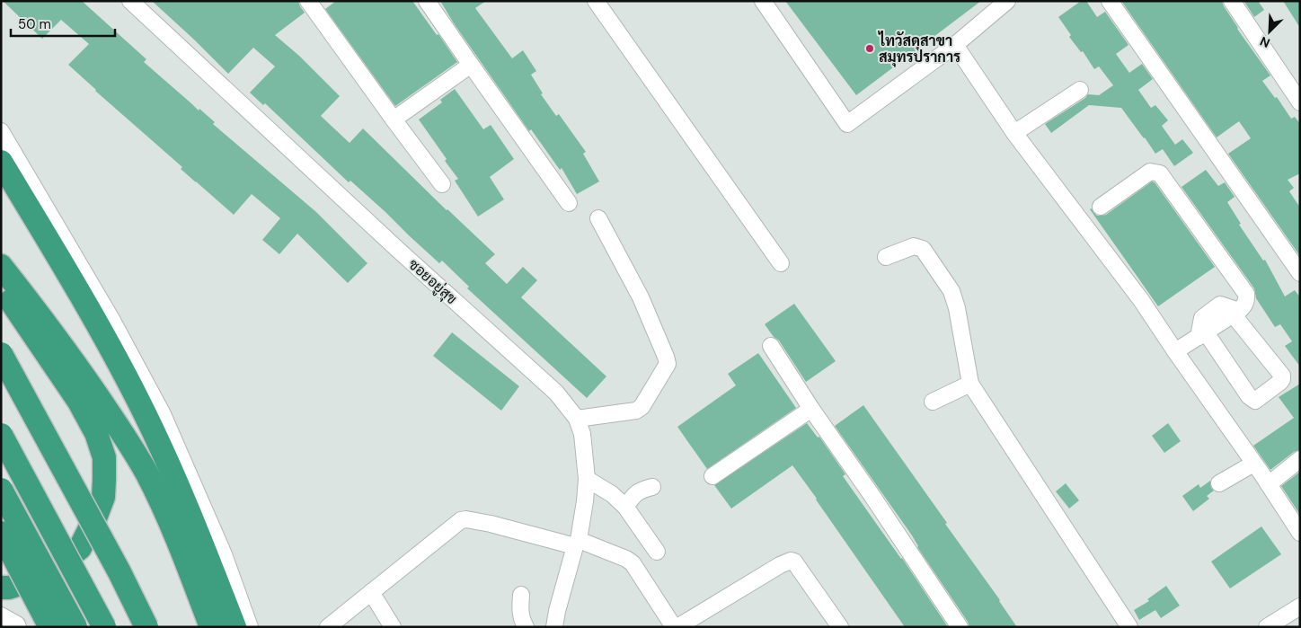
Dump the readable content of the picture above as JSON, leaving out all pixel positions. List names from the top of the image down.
{
  "streets": {
    "street": ["ซอยอยู่สุข"]
  },
  "places": ["ไทวัสดุสาขา สมุทรปราการ"],
  "scale_bar": "50 m",
  "north": "bottom left"
}
